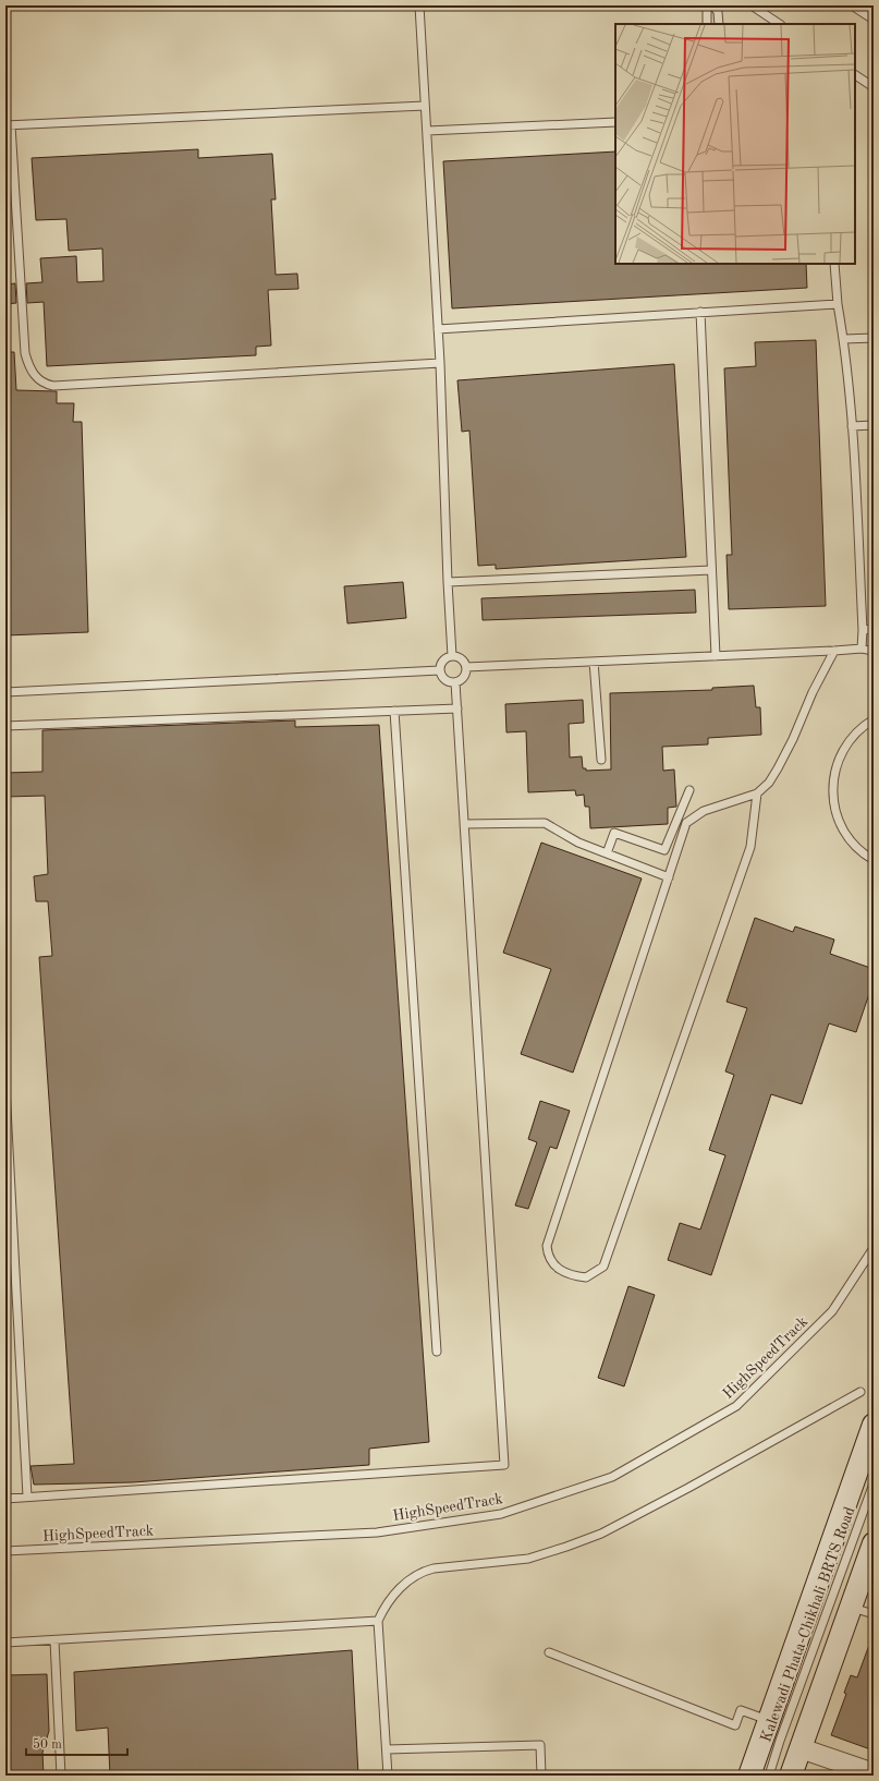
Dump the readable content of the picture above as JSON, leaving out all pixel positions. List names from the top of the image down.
{
  "streets": {
    "lane": ["HighSpeedTrack", "Kalewadi Phata-Chikhali BRTS Road"]
  },
  "scale_bar": "50 m"
}
